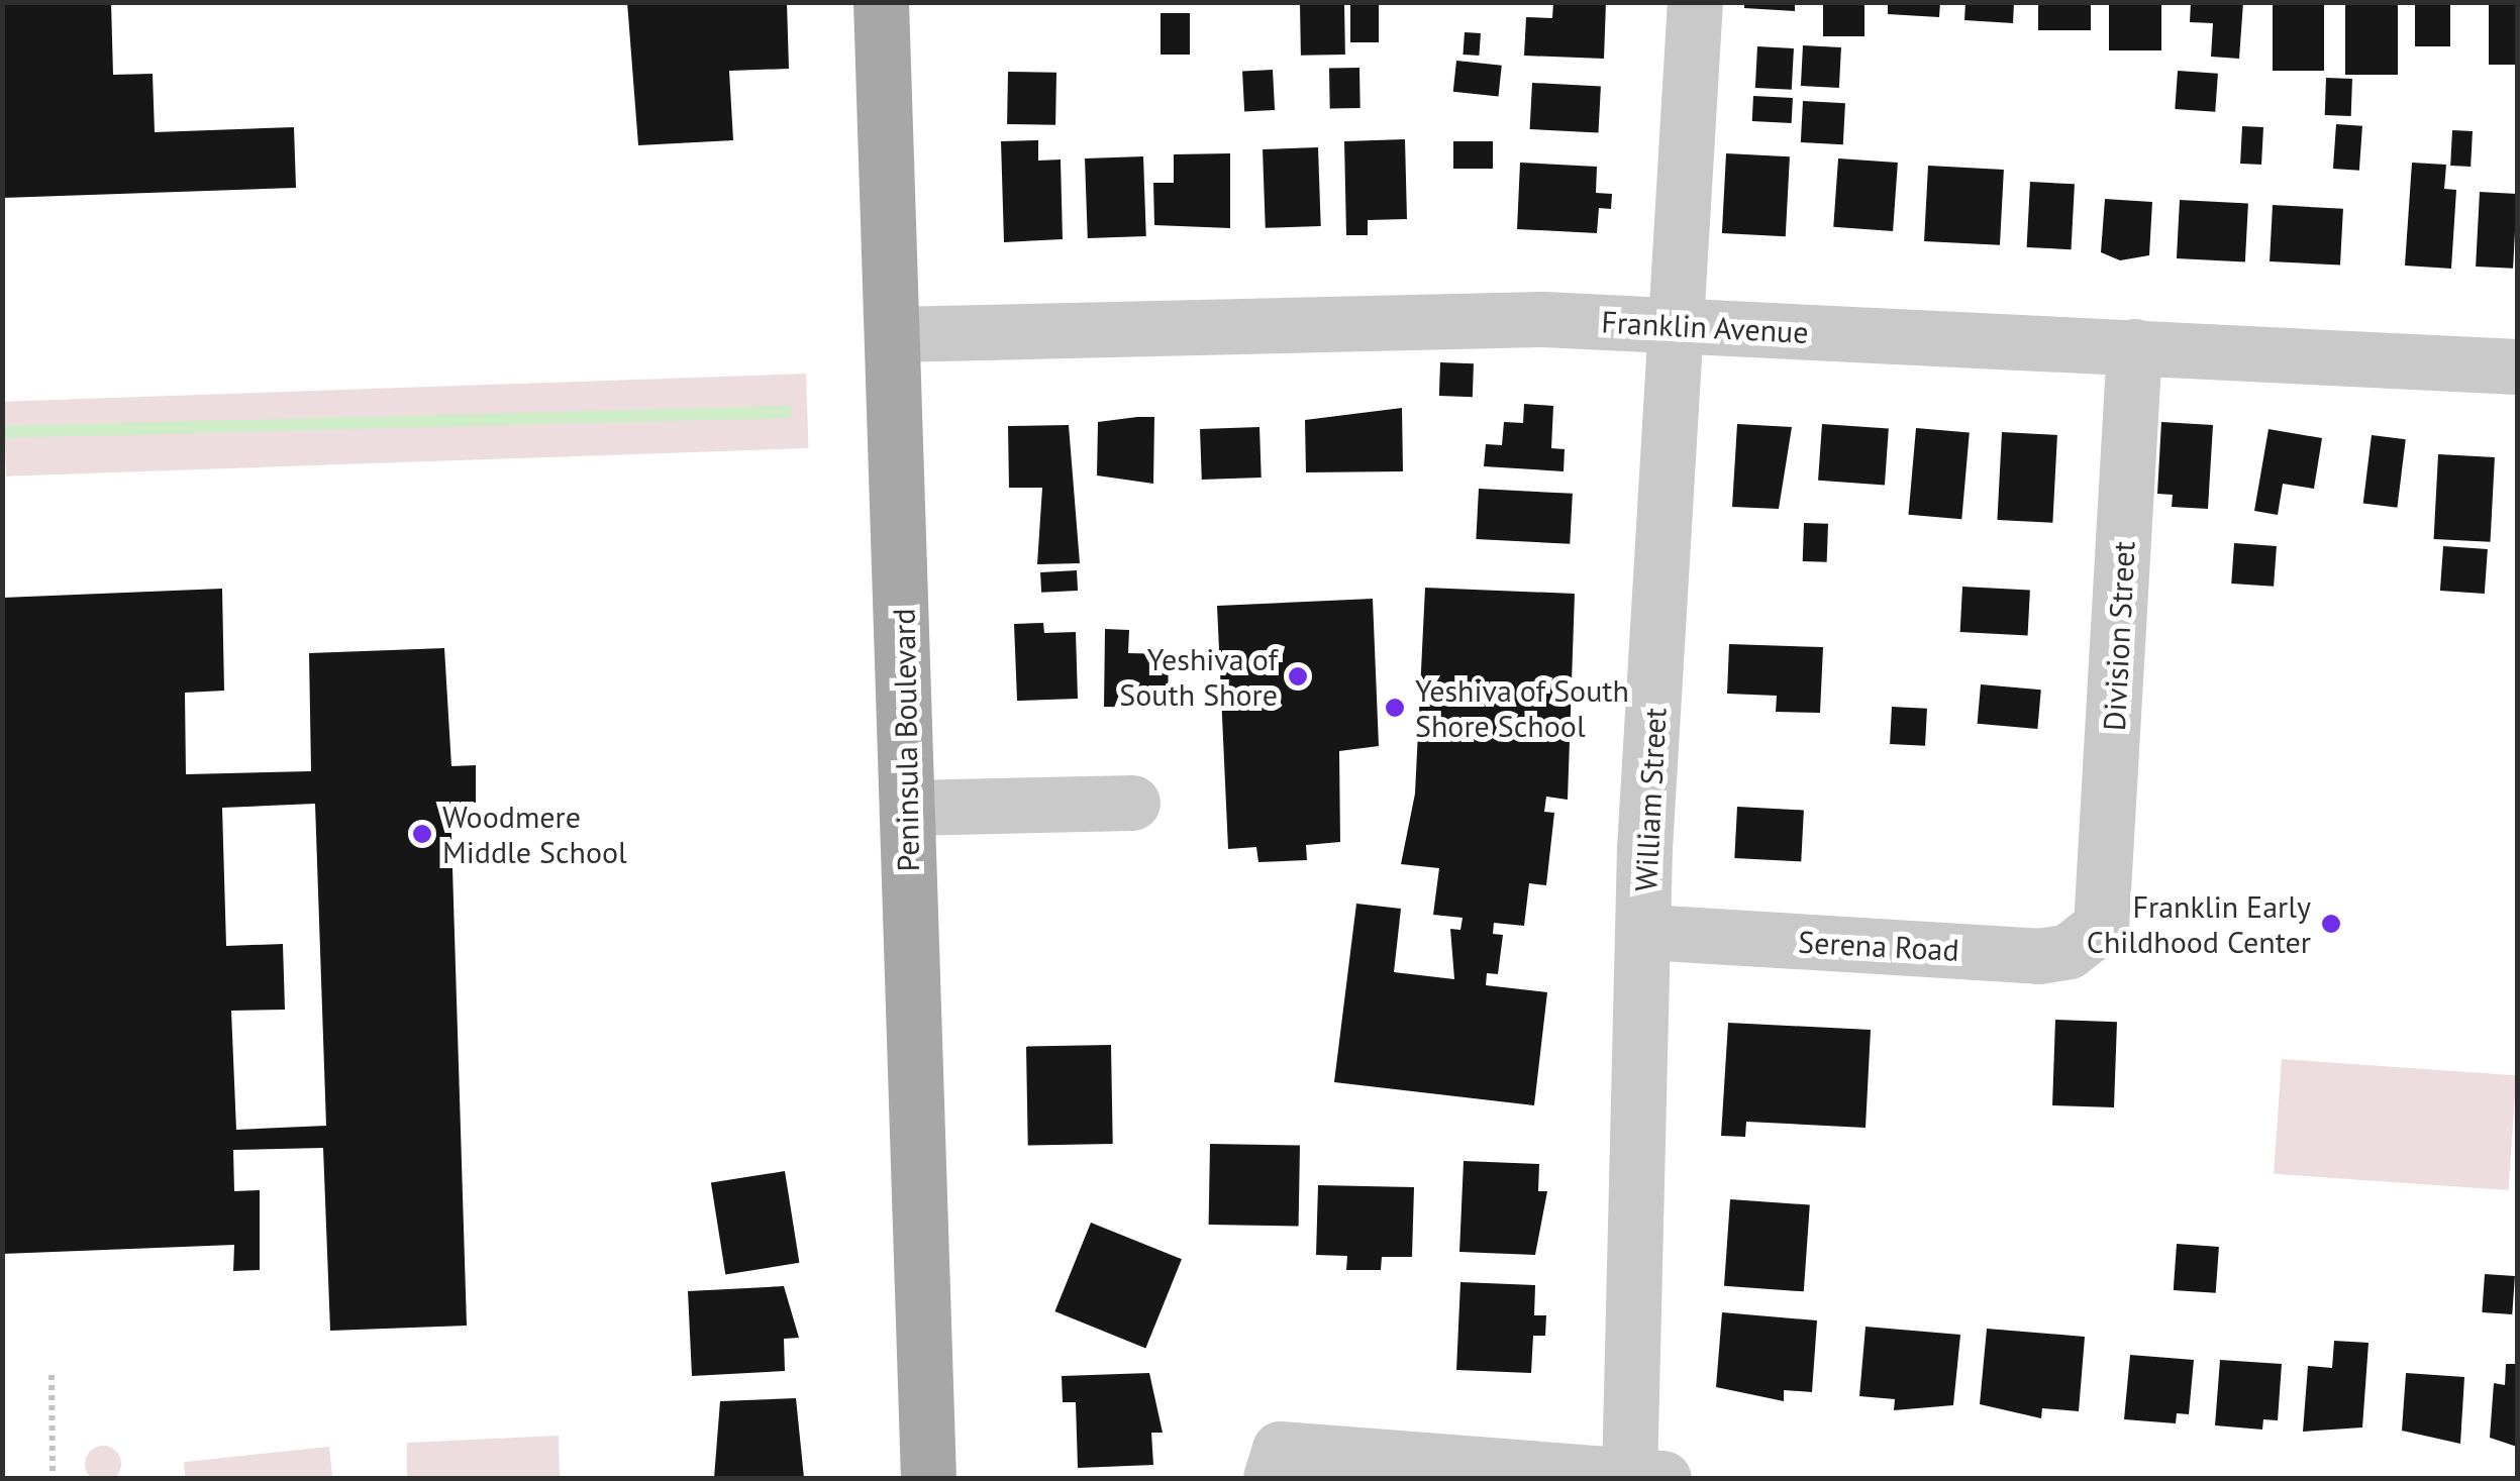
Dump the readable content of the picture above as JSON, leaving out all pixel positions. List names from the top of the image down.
{
  "streets": {
    "main road": ["Peninsula Boulevard"],
    "street": [
      "Franklin Avenue",
      "Division Street",
      "William Street",
      "Serena Road"
    ]
  },
  "crossings": [
    ["Franklin Avenue", "Division Street"],
    ["Franklin Avenue", "Peninsula Boulevard"],
    ["Franklin Avenue", "William Street"],
    ["Division Street", "Serena Road"],
    ["William Street", "Serena Road"]
  ],
  "places": [
    "Yeshiva of South Shore",
    "Yeshiva of South Shore School",
    "Woodmere Middle School",
    "Franklin Early Childhood Center"
  ]
}
